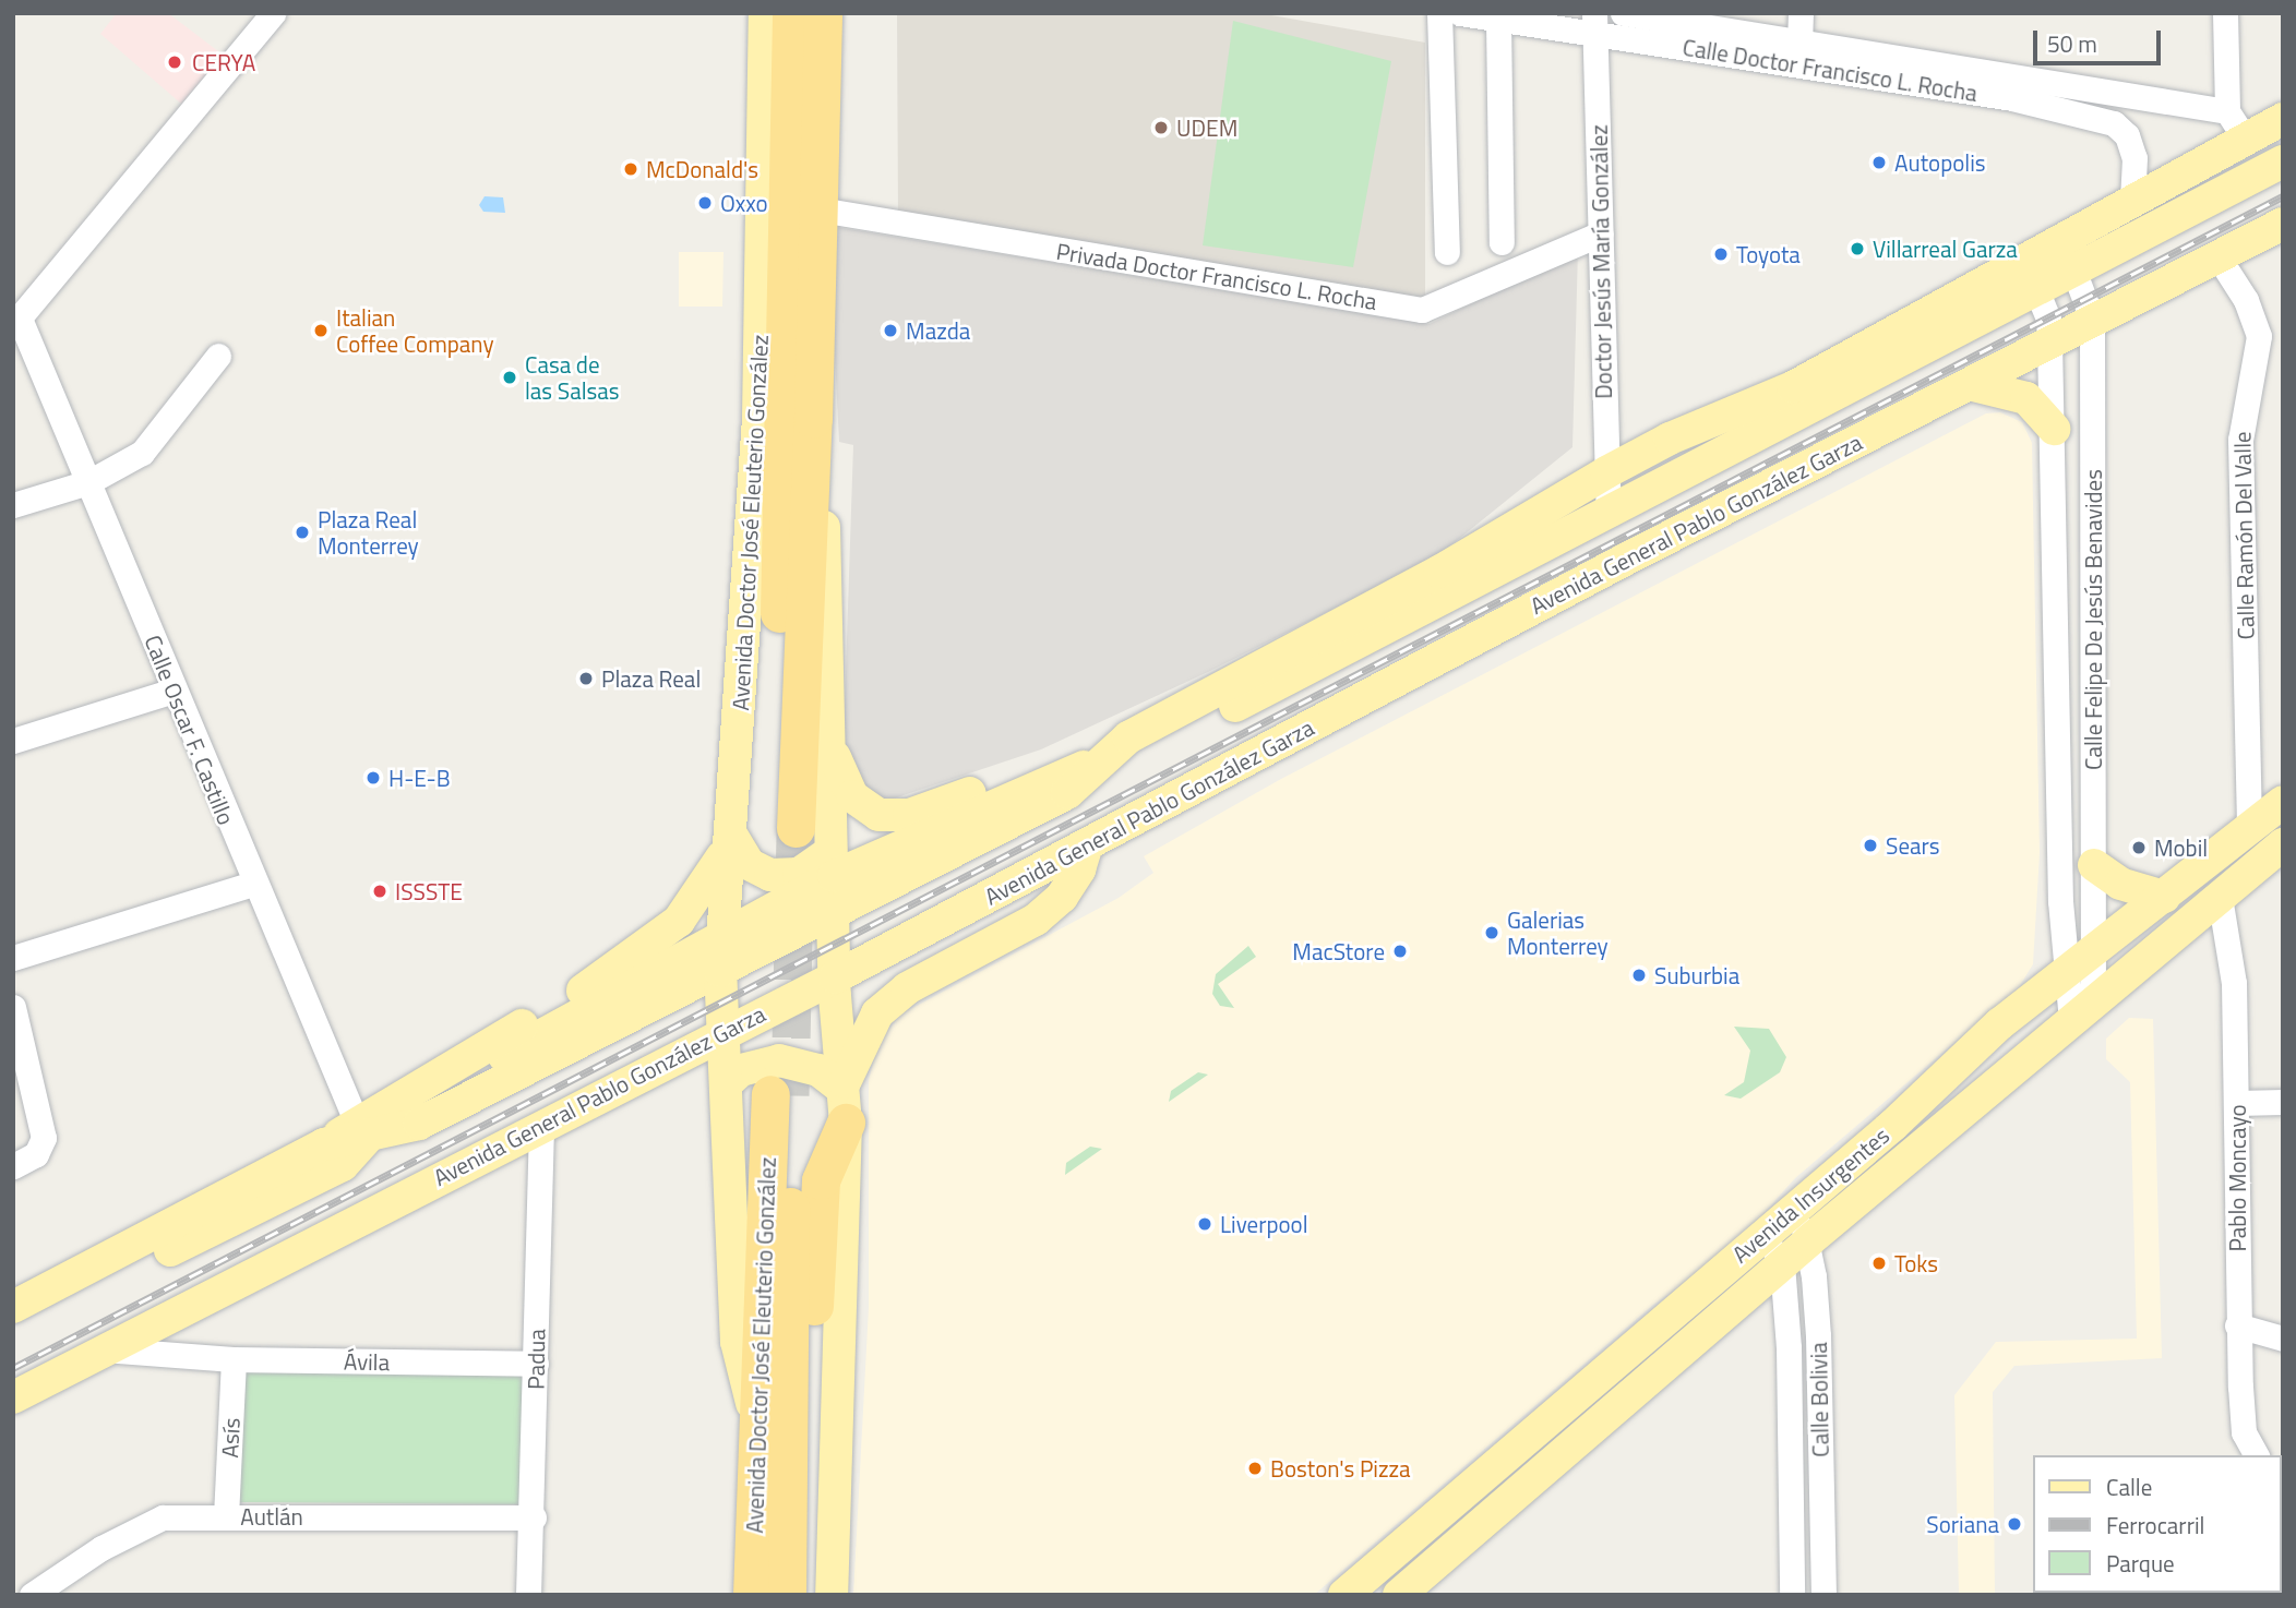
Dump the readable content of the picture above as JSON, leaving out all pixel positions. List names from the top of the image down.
{
  "streets": {
    "highway": ["Avenida Doctor José Eleuterio González"],
    "main road": ["Avenida General Pablo González Garza", "Avenida Insurgentes"],
    "street": [
      "Calle Doctor Francisco L. Rocha",
      "Doctor Jesús María González",
      "Privada Doctor Francisco L. Rocha",
      "Calle Ramón Del Valle",
      "Calle Felipe De Jesús Benavides",
      "Calle Oscar F. Castillo",
      "Pablo Moncayo",
      "Padua",
      "Ávila",
      "Calle Bolivia",
      "Asís",
      "Autlán"
    ]
  },
  "crossings": [
    ["Calle Doctor Francisco L. Rocha", "Doctor Jesús María González"],
    ["Doctor Jesús María González", "Privada Doctor Francisco L. Rocha"],
    ["Privada Doctor Francisco L. Rocha", "Avenida Doctor José Eleuterio González"],
    ["Avenida Doctor José Eleuterio González", "Avenida General Pablo González Garza"],
    ["Avenida General Pablo González Garza", "Calle Ramón Del Valle"],
    ["Avenida General Pablo González Garza", "Calle Felipe De Jesús Benavides"],
    ["Avenida General Pablo González Garza", "Padua"],
    ["Avenida General Pablo González Garza", "Ávila"],
    ["Calle Ramón Del Valle", "Avenida Insurgentes"],
    ["Calle Felipe De Jesús Benavides", "Avenida Insurgentes"],
    ["Pablo Moncayo", "Avenida Insurgentes"],
    ["Avenida Insurgentes", "Calle Bolivia"],
    ["Padua", "Ávila"],
    ["Padua", "Autlán"],
    ["Ávila", "Asís"],
    ["Asís", "Autlán"]
  ],
  "places": [
    "CERYA",
    "UDEM",
    "Autopolis",
    "McDonald's",
    "Oxxo",
    "Villarreal Garza",
    "Toyota",
    "Italian Coffee Company",
    "Mazda",
    "Casa de las Salsas",
    "Plaza Real Monterrey",
    "Plaza Real",
    "H-E-B",
    "Sears",
    "Mobil",
    "ISSSTE",
    "Galerias Monterrey",
    "MacStore",
    "Suburbia",
    "Liverpool",
    "Toks",
    "Boston's Pizza",
    "Soriana"
  ],
  "legend": ["Calle", "Ferrocarril", "Parque"],
  "scale_bar": "50 m"
}
